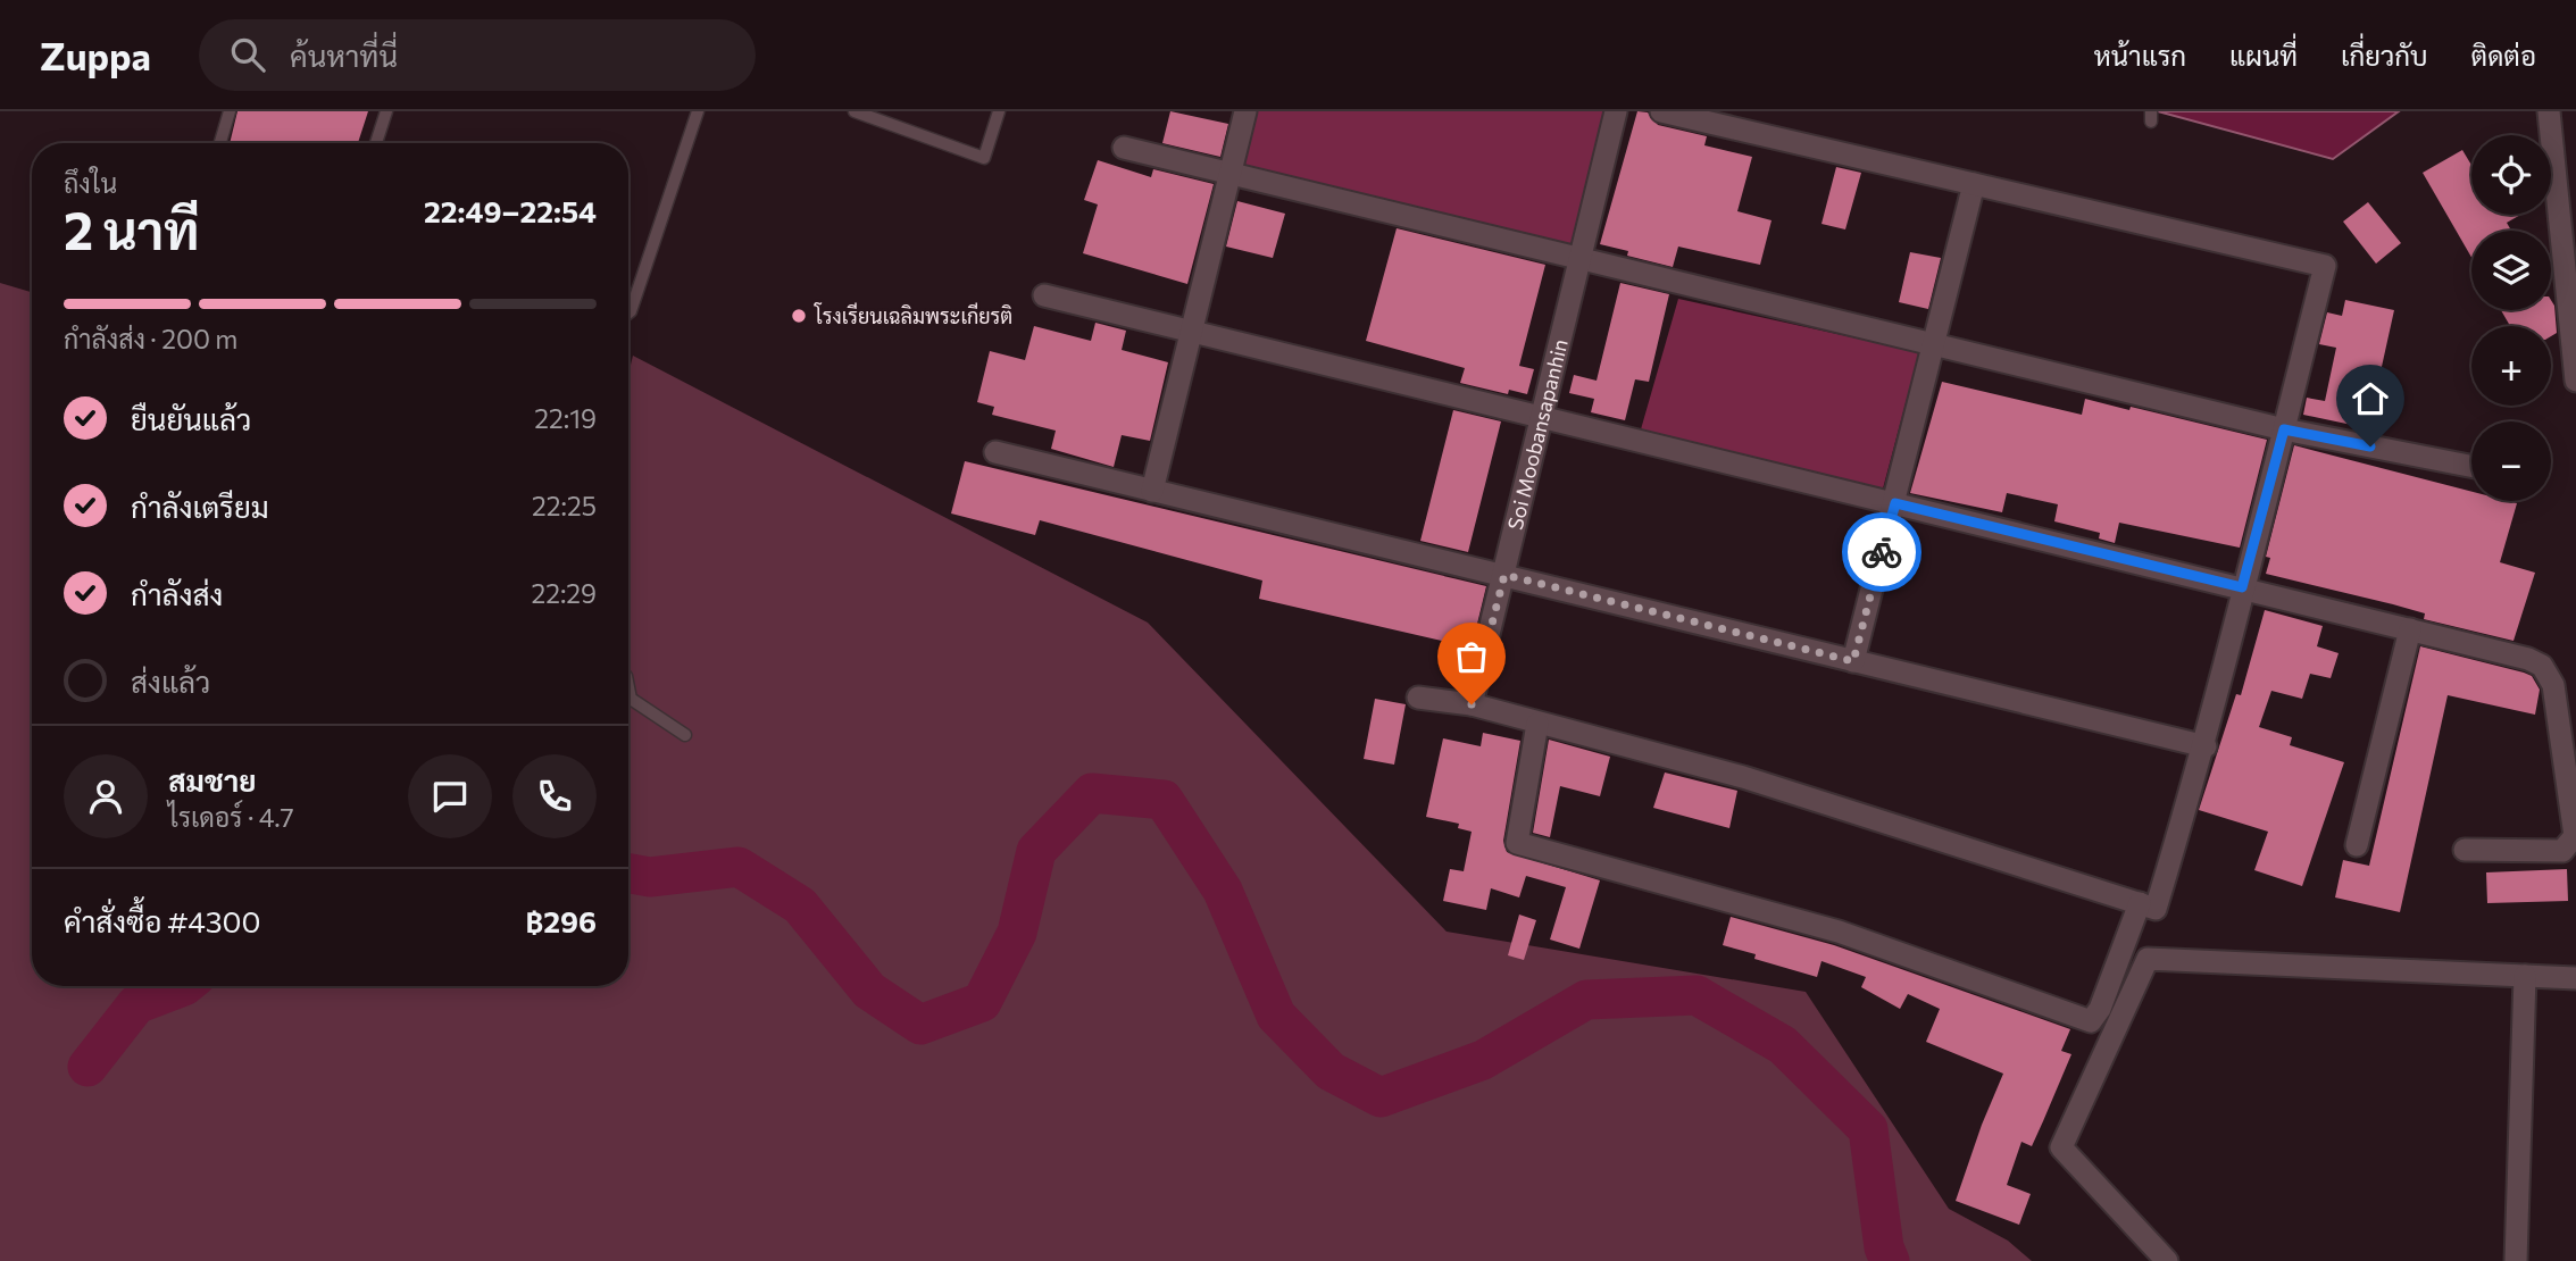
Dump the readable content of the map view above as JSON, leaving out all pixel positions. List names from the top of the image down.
{
  "streets": {
    "street": ["Soi Moobansapanhin"]
  },
  "places": ["โรงเรียนเฉลิมพระเกียรติ"],
  "page": {
    "header": "Zuppa",
    "search": "ค้นหาที่นี่",
    "nav": [
      "หน้าแรก",
      "แผนที่",
      "เกี่ยวกับ",
      "ติดต่อ"
    ],
    "map_buttons": ["+", "−"],
    "heading": ["2 นาที", "ถึงใน", "22:49–22:54"],
    "panel": [
      "สมชาย",
      "ไรเดอร์ · 4.7",
      "คำสั่งซื้อ #4300",
      "฿296"
    ],
    "bar": "กำลังส่ง · 200 m",
    "list": [
      ["ยืนยันแล้ว", "22:19"],
      ["กำลังเตรียม", "22:25"],
      ["กำลังส่ง", "22:29"],
      "ส่งแล้ว"
    ]
  }
}
